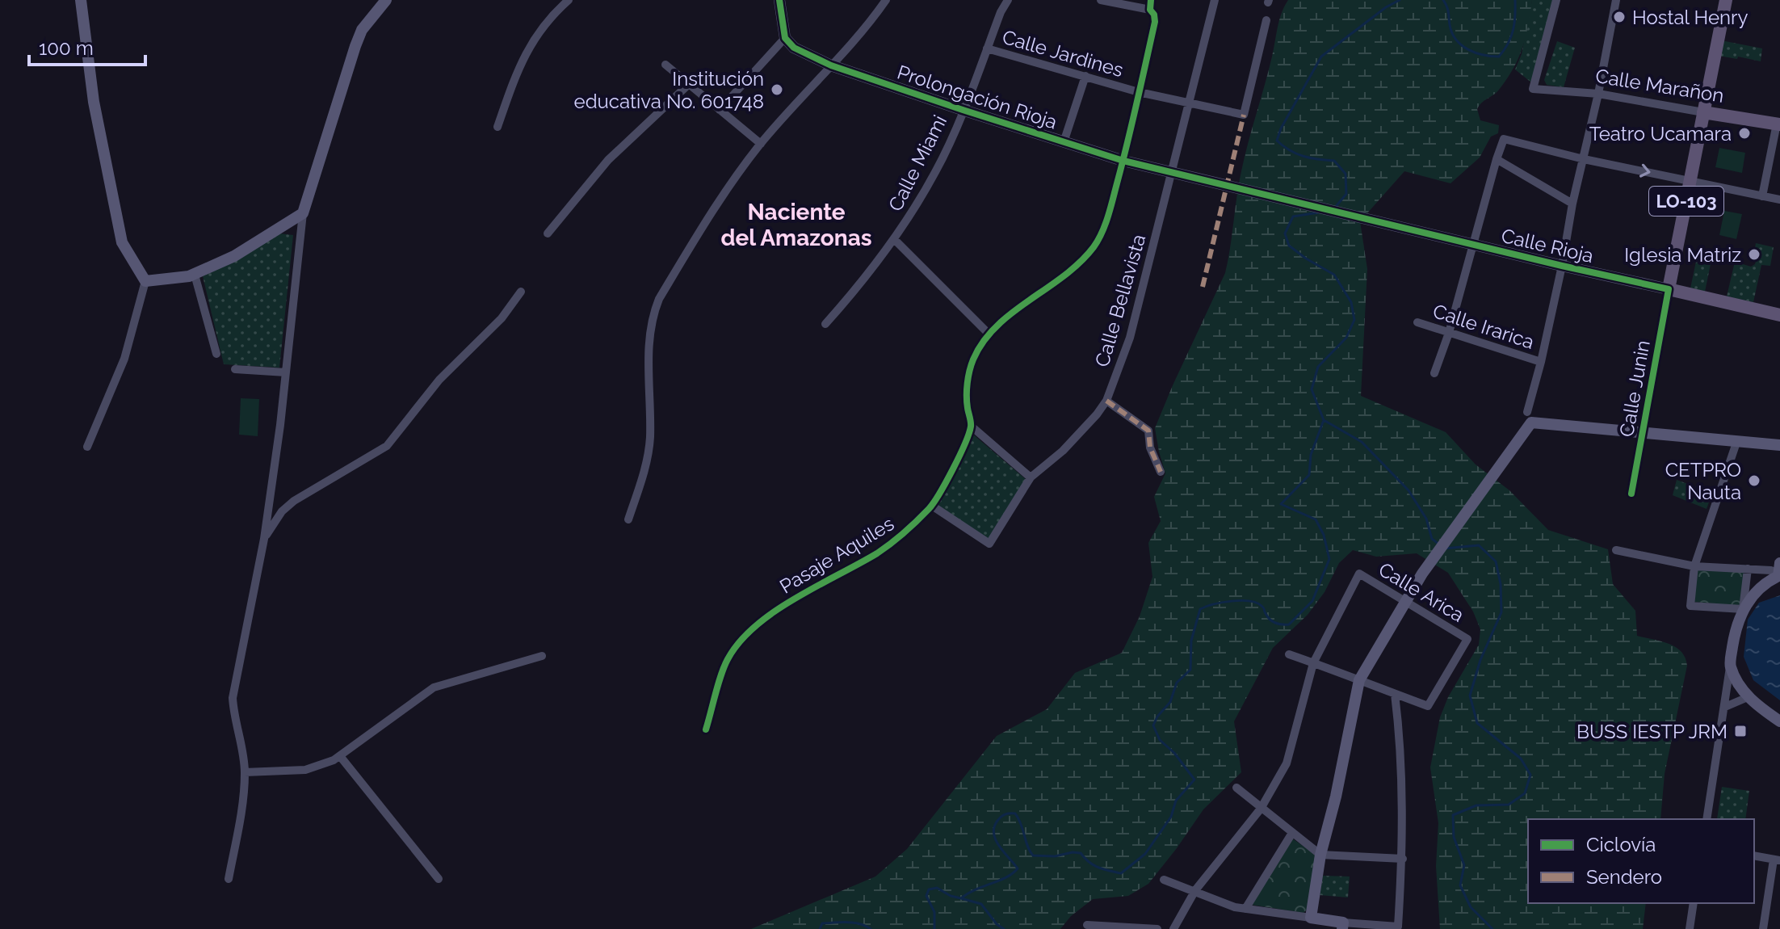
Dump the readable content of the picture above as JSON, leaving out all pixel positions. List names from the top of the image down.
{
  "streets": {
    "main road": ["Calle Marañon", "LO-103", "Calle Rioja"],
    "street": [
      "Calle Jardines",
      "Prolongación Rioja",
      "Calle Miami",
      "Calle Bellavista",
      "Calle Irarica",
      "Calle Junin",
      "Pasaje Aquiles",
      "Calle Arica"
    ]
  },
  "crossings": [
    ["Calle Jardines", "Calle Miami"],
    ["Calle Jardines", "Calle Bellavista"],
    ["Calle Jardines", "Pasaje Aquiles"],
    ["Calle Marañon", "LO-103"],
    ["Prolongación Rioja", "Calle Miami"],
    ["Prolongación Rioja", "Calle Rioja"],
    ["Prolongación Rioja", "Calle Bellavista"],
    ["Prolongación Rioja", "Pasaje Aquiles"],
    ["LO-103", "Calle Rioja"],
    ["LO-103", "Calle Junin"],
    ["Calle Rioja", "Calle Junin"],
    ["Calle Bellavista", "Pasaje Aquiles"]
  ],
  "districts": ["Naciente del Amazonas"],
  "places": {
    "other": [
      "Hostal Henry",
      "Institución educativa No. 601748",
      "Teatro Ucamara",
      "Iglesia Matriz",
      "CETPRO Nauta"
    ],
    "transit": ["BUSS IESTP JRM"]
  },
  "legend": ["Ciclovía", "Sendero"],
  "scale_bar": "100 m"
}
